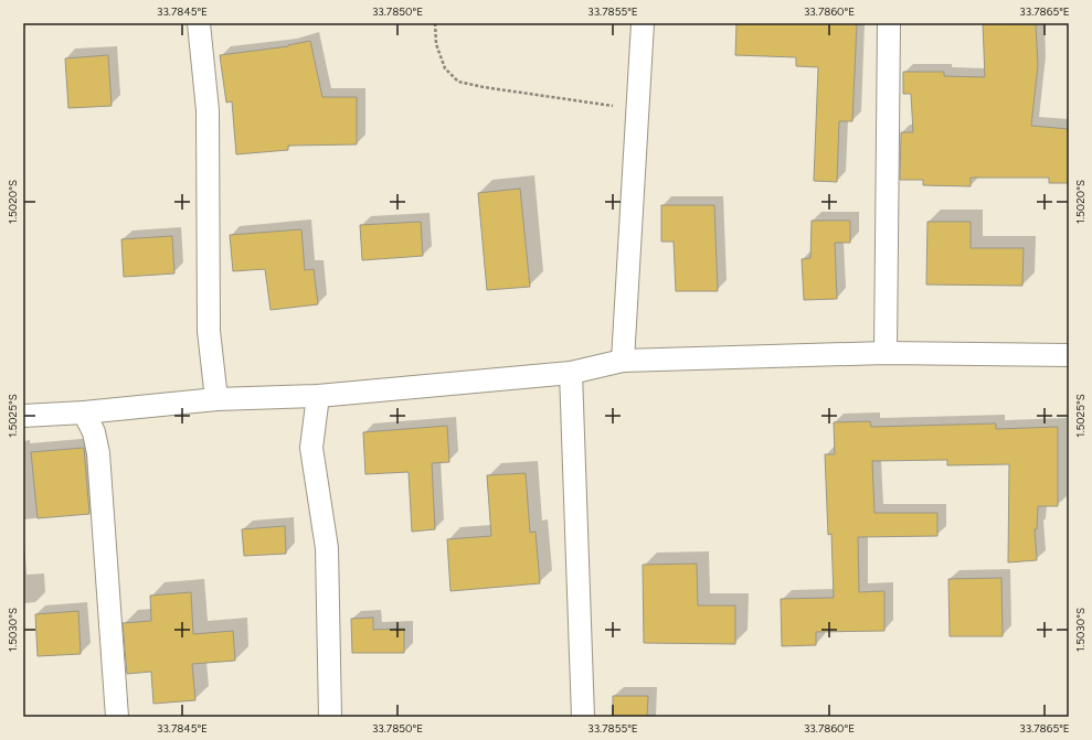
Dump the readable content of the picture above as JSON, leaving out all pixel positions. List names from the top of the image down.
{
  "coordinates": [
    "33.7845°E",
    "33.7850°E",
    "33.7855°E",
    "33.7860°E",
    "33.7865°E",
    "1.5020°S",
    "1.5025°S",
    "1.5030°S"
  ]
}
